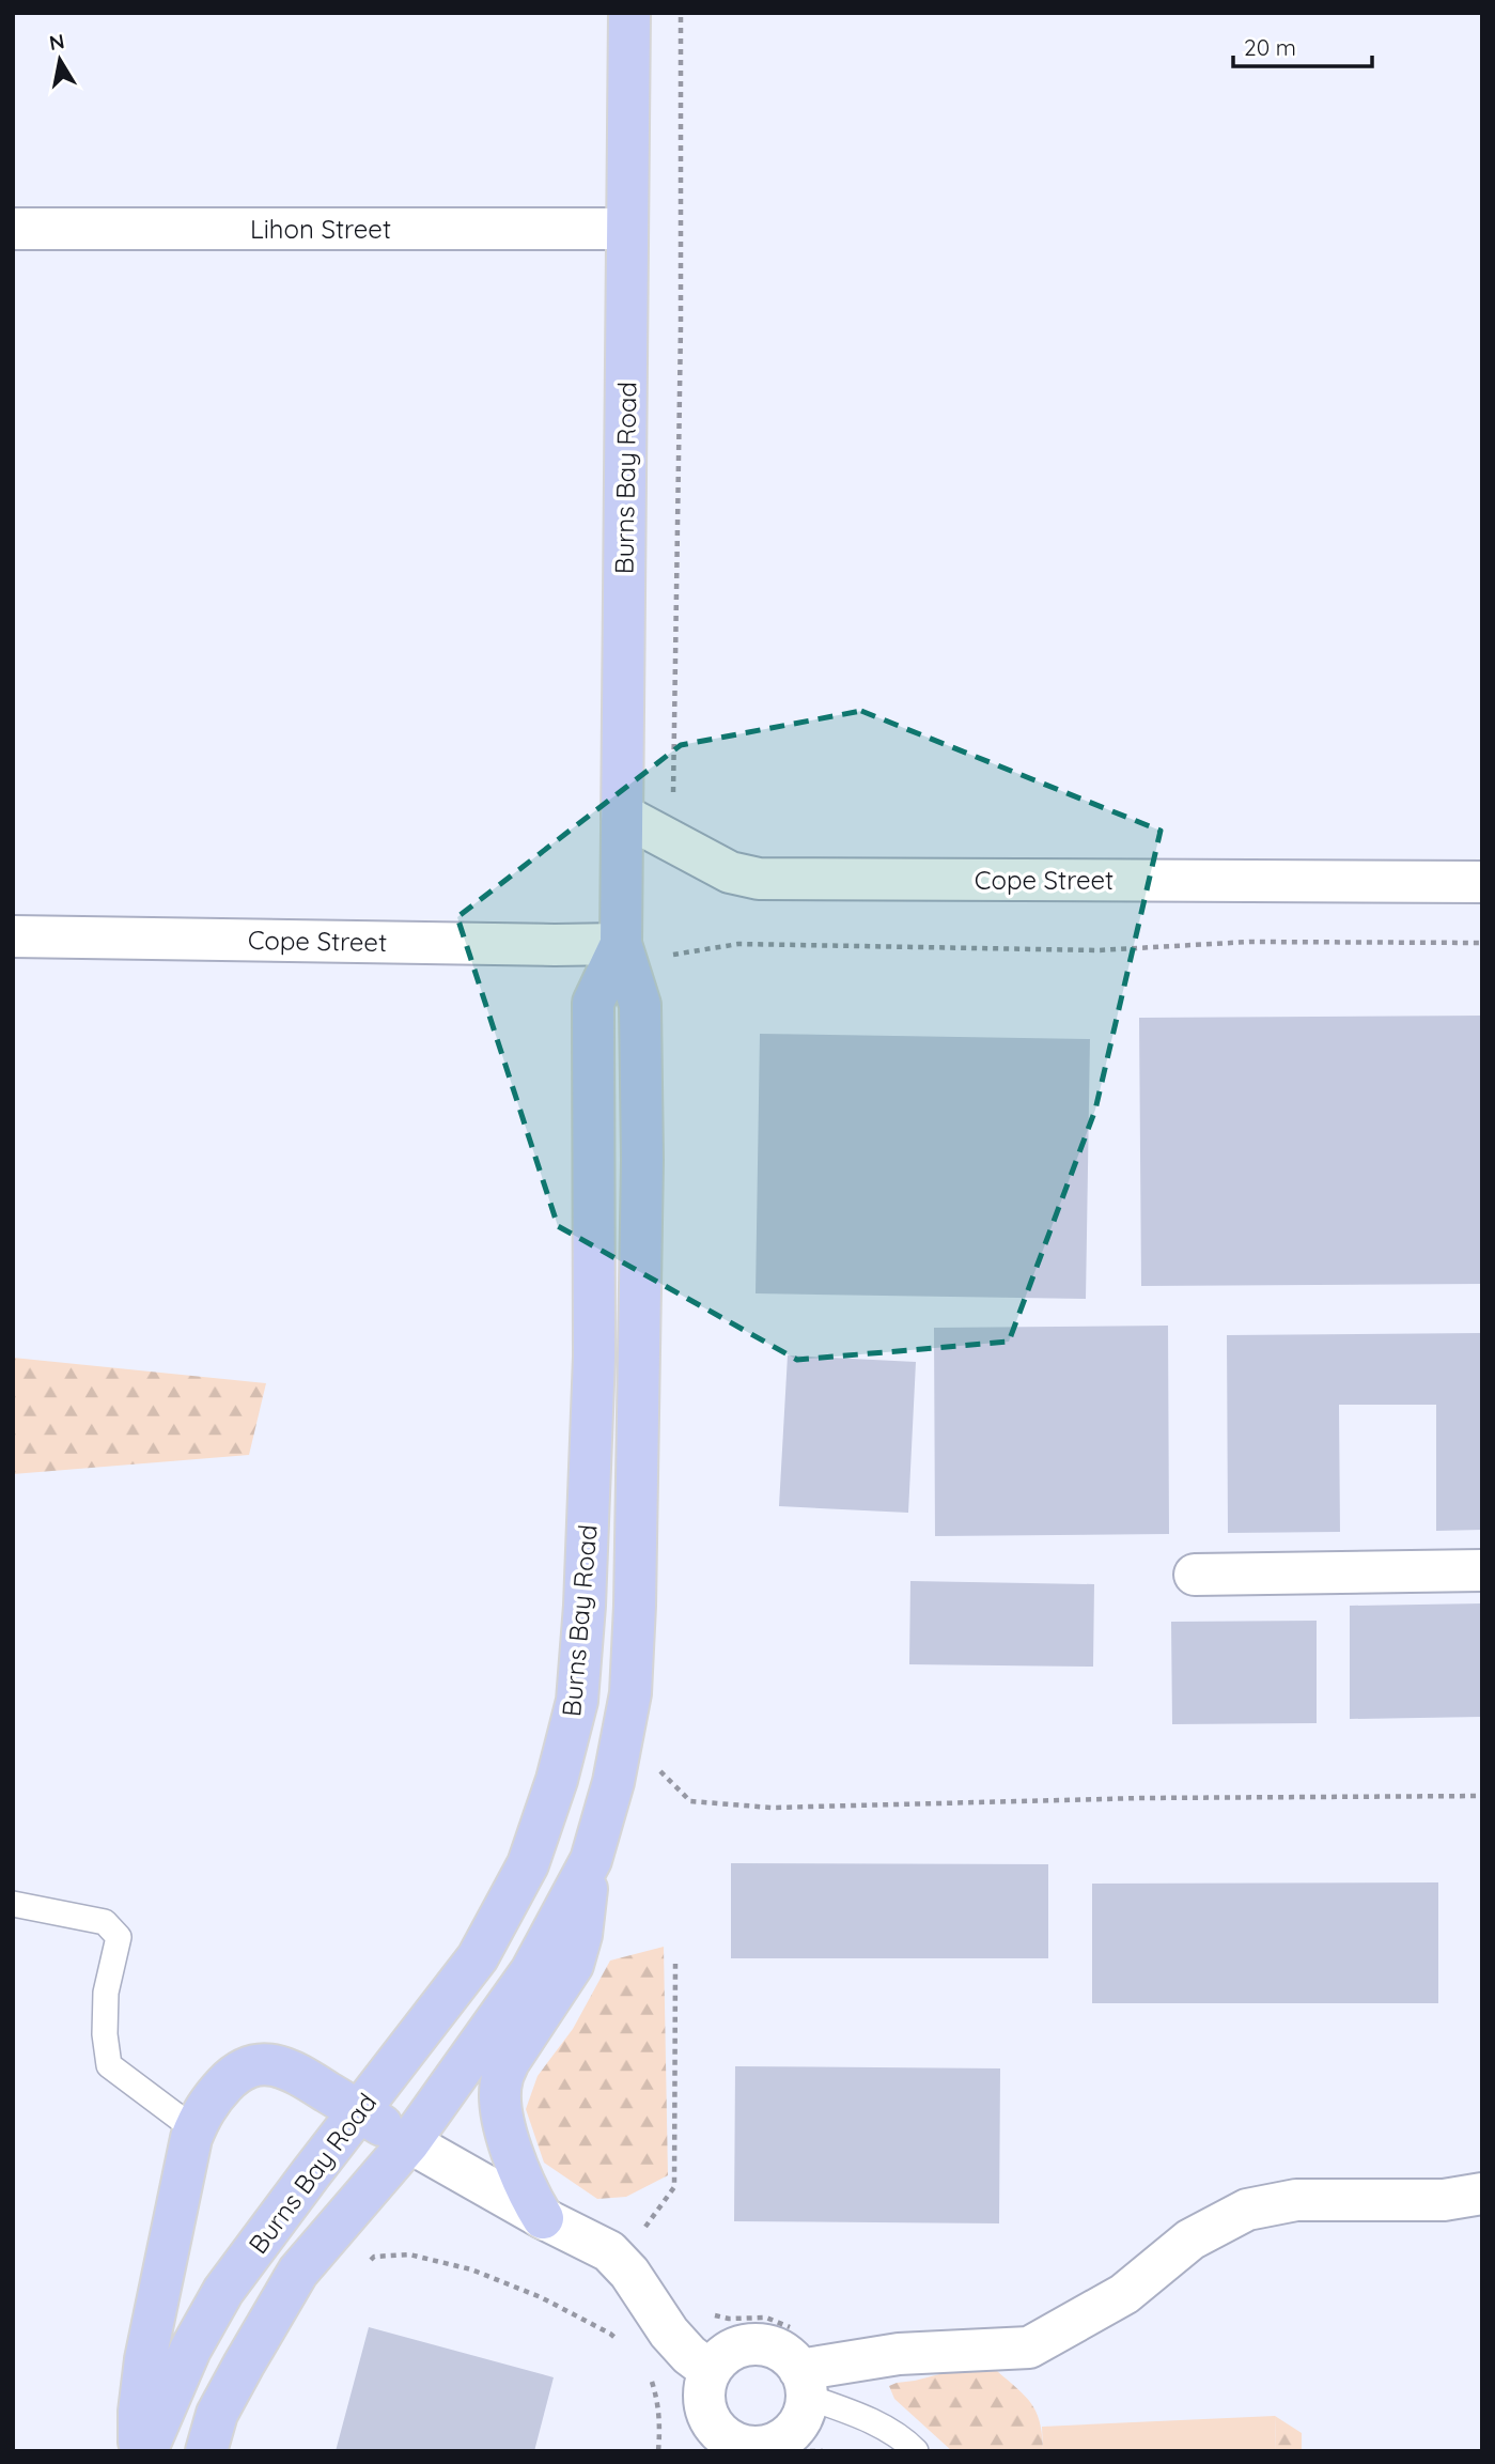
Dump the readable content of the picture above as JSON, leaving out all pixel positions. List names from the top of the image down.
{
  "streets": {
    "main road": ["Burns Bay Road"],
    "street": ["Lihon Street", "Cope Street"]
  },
  "crossings": [
    ["Lihon Street", "Burns Bay Road"],
    ["Burns Bay Road", "Cope Street"]
  ],
  "scale_bar": "20 m",
  "north": "top"
}
